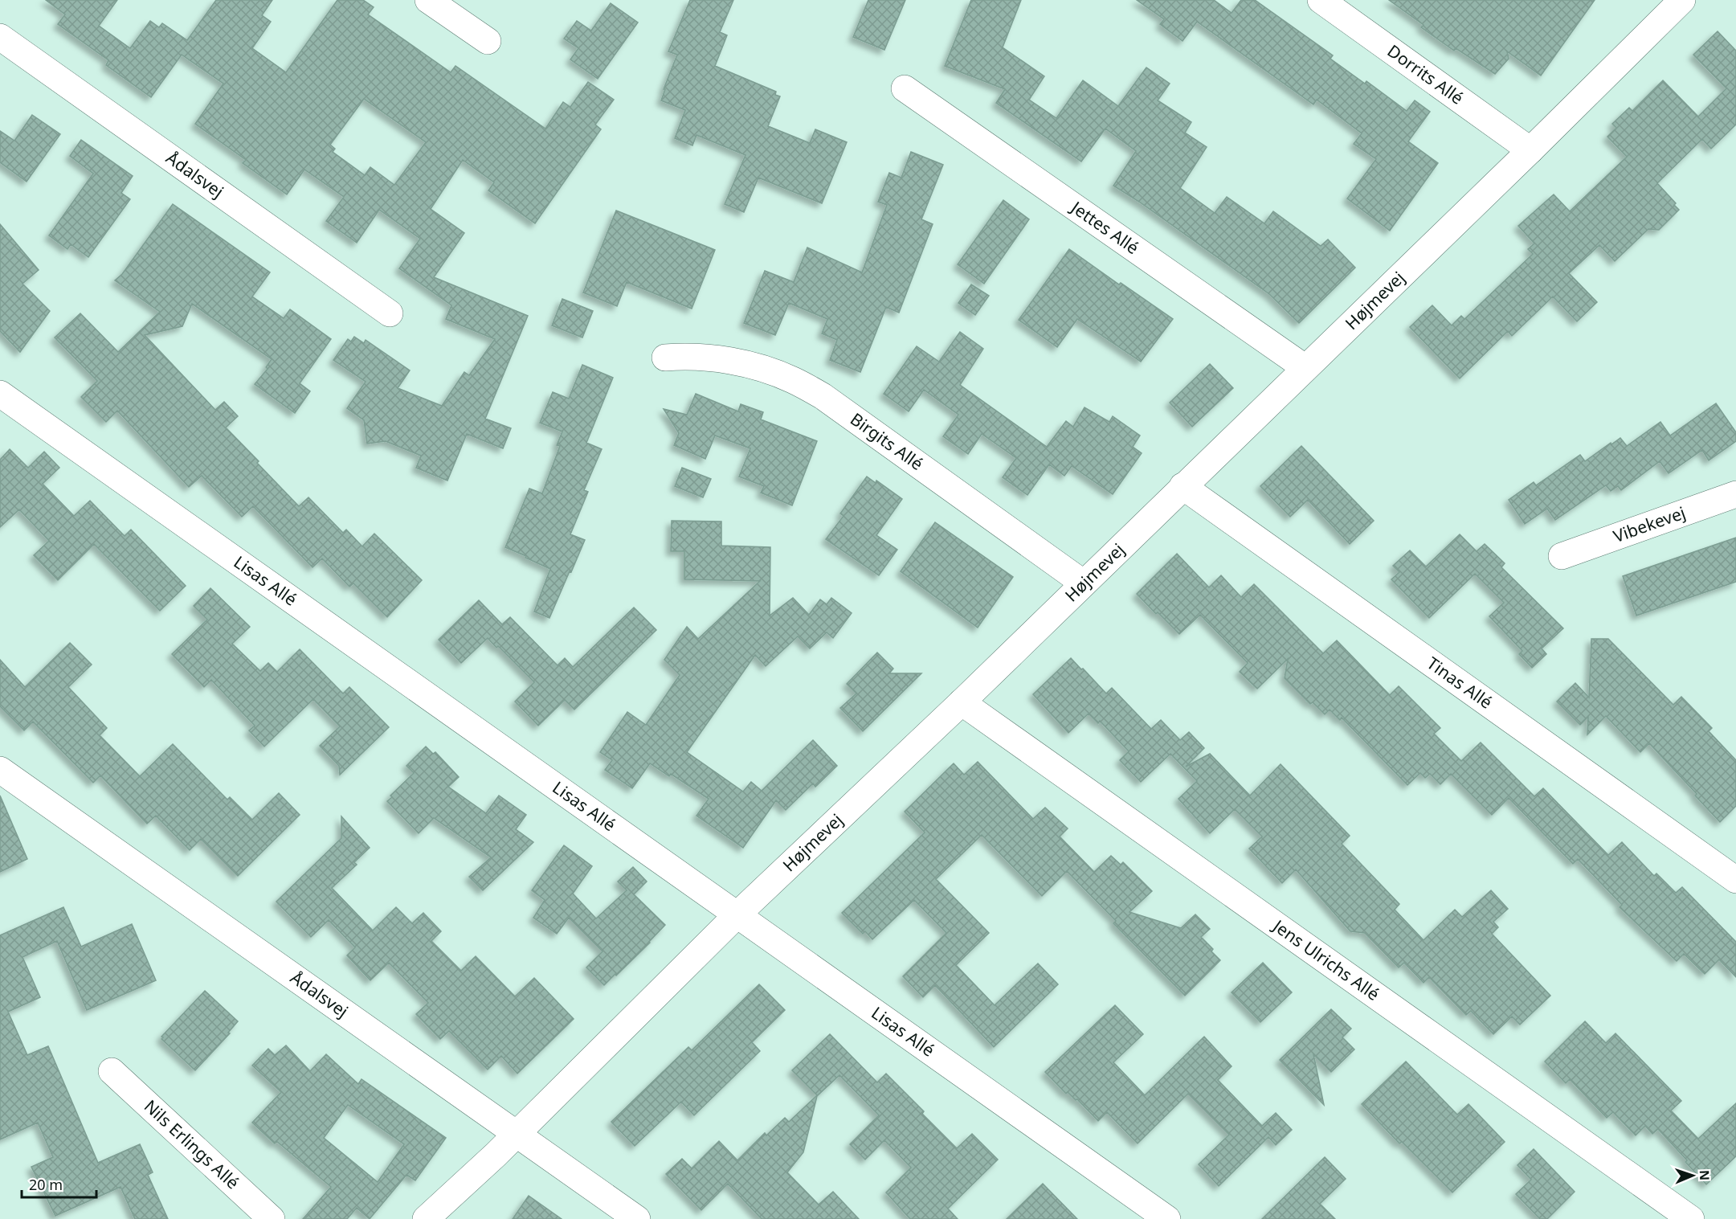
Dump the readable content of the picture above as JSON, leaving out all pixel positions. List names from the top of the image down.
{
  "streets": {
    "street": [
      "Dorrits Allé",
      "Ådalsvej",
      "Jettes Allé",
      "Højmevej",
      "Birgits Allé",
      "Vibekevej",
      "Lisas Allé",
      "Tinas Allé",
      "Jens Ulrichs Allé",
      "Nils Erlings Allé"
    ]
  },
  "crossings": [
    ["Dorrits Allé", "Højmevej"],
    ["Ådalsvej", "Højmevej"],
    ["Jettes Allé", "Højmevej"],
    ["Højmevej", "Birgits Allé"],
    ["Højmevej", "Lisas Allé"],
    ["Højmevej", "Tinas Allé"],
    ["Højmevej", "Jens Ulrichs Allé"]
  ],
  "scale_bar": "20 m",
  "north": "right"
}
